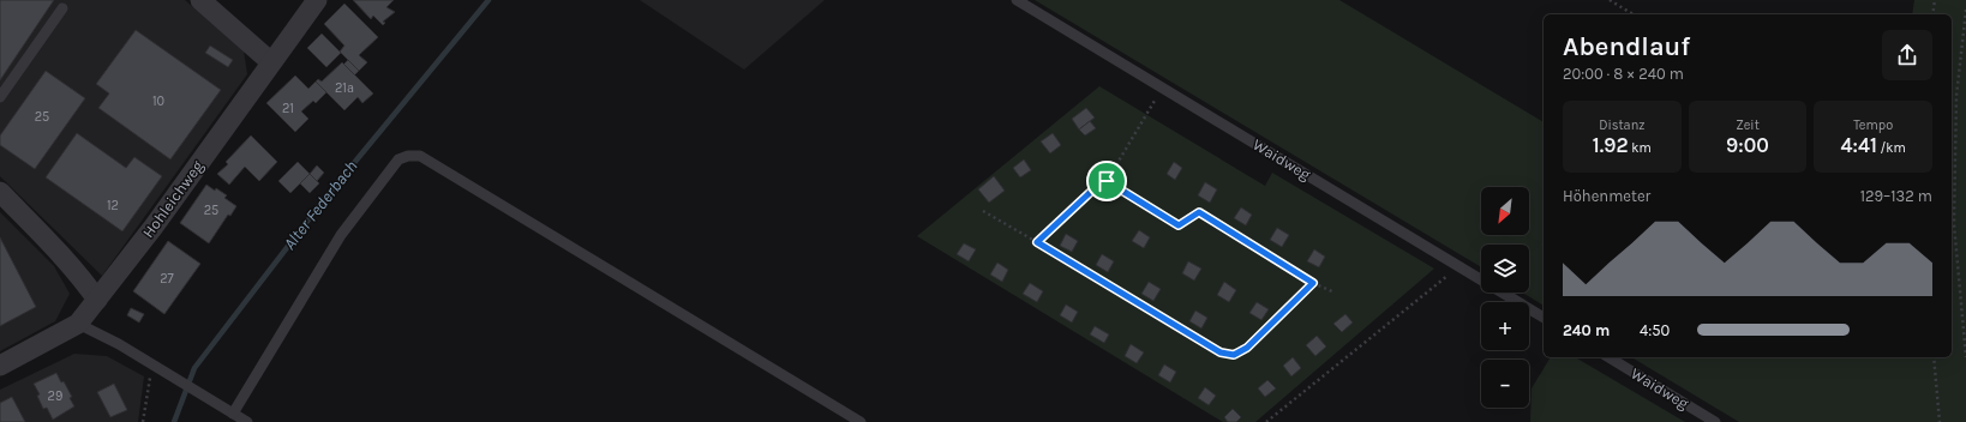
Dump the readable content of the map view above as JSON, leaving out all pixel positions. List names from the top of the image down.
{
  "streets": {
    "street": ["Hohleichweg"],
    "lane": ["Waidweg"]
  },
  "water": ["Alter Federbach"],
  "house_numbers": [
    "21a",
    "10",
    "21",
    "25",
    "12",
    "25",
    "27",
    "29"
  ],
  "north": "bottom left",
  "page": {
    "heading": ["Abendlauf", "20:00 · 8 × 240 m"],
    "stats": [
      ["Distanz", "1.92 km"],
      ["Zeit", "9:00"],
      ["Tempo", "4:41 /km"]
    ],
    "chart": ["Höhenmeter", "129–132 m"],
    "map_buttons": ["+", "−"],
    "list": [
      {
        "name": "240 m",
        "note": "4:50"
      }
    ]
  }
}
